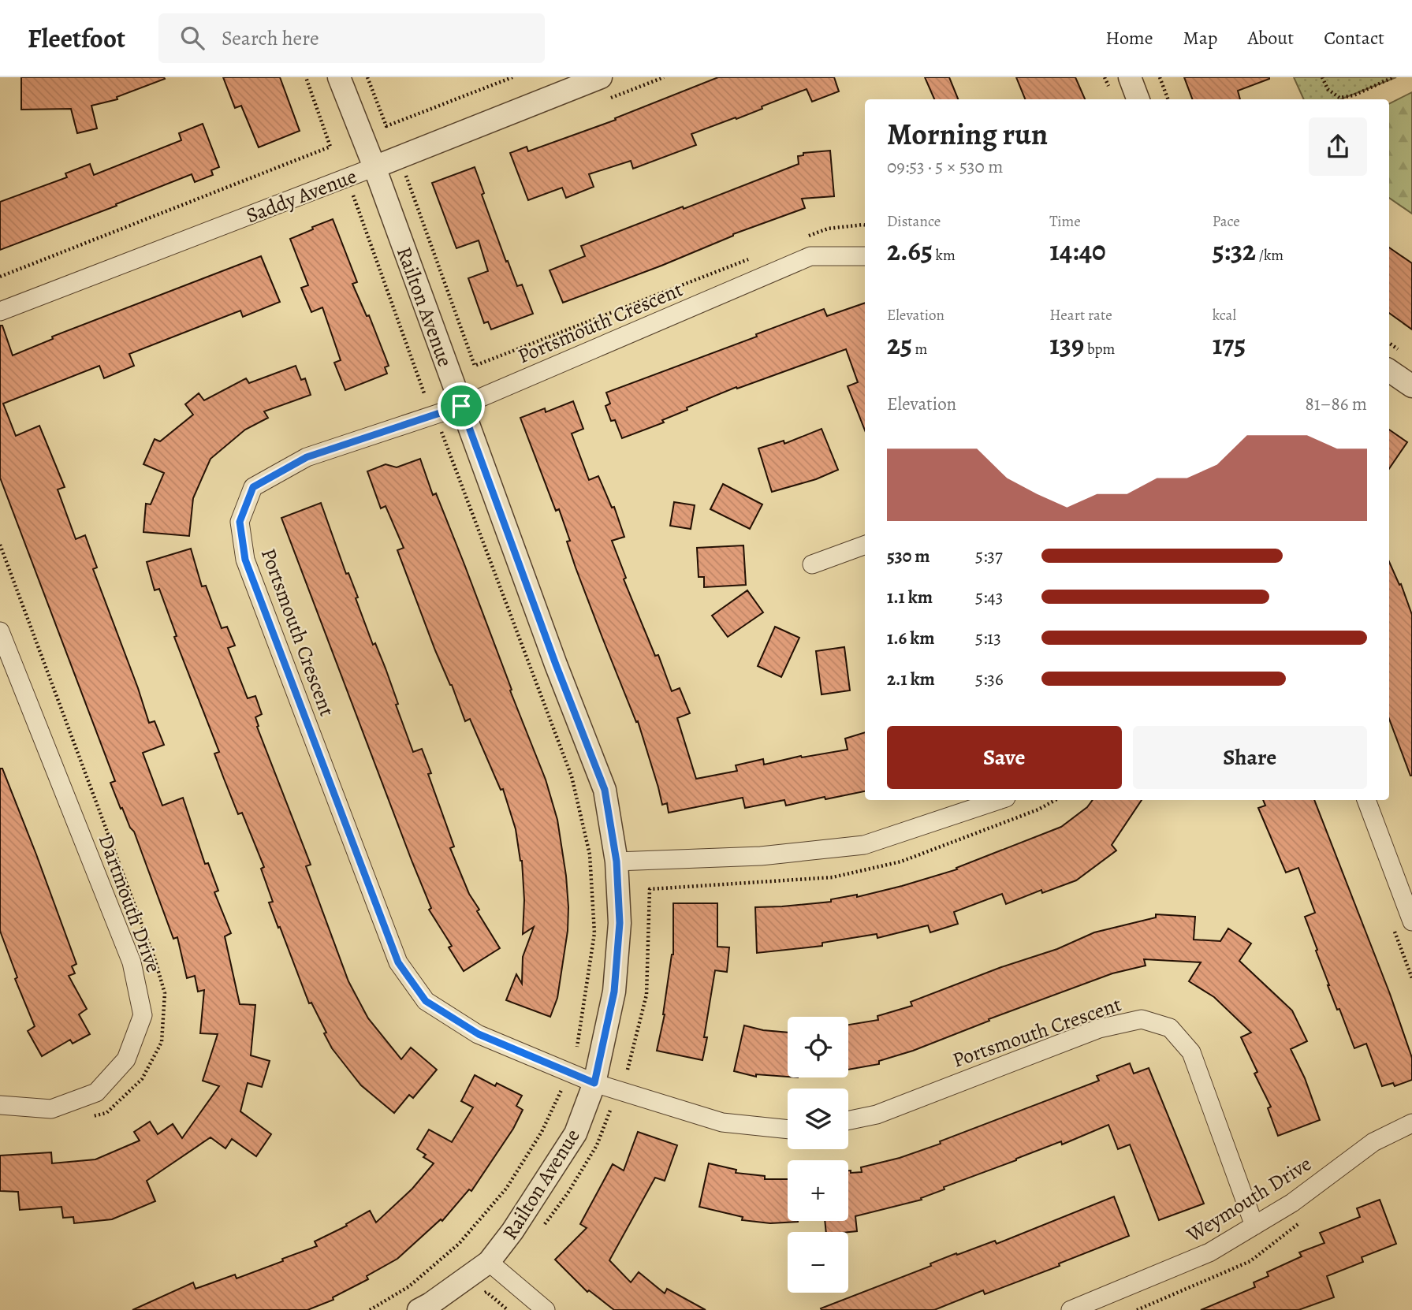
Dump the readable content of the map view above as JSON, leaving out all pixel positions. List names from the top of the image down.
{
  "streets": {
    "street": [
      "Saddy Avenue",
      "Railton Avenue",
      "Portsmouth Crescent",
      "Dartmouth Drive",
      "Weymouth Drive"
    ]
  },
  "crossings": [
    ["Saddy Avenue", "Railton Avenue"],
    ["Railton Avenue", "Portsmouth Crescent"],
    ["Portsmouth Crescent", "Weymouth Drive"]
  ],
  "page": {
    "header": "Fleetfoot",
    "search": "Search here",
    "nav": [
      "Home",
      "Map",
      "About",
      "Contact"
    ],
    "heading": ["Morning run", "09:53 · 5 × 530 m"],
    "stats": [
      ["Distance", "2.65 km"],
      ["Time", "14:40"],
      ["Pace", "5:32 /km"],
      ["Elevation", "25 m"],
      ["Heart rate", "139 bpm"],
      ["kcal", "175"]
    ],
    "chart": ["Elevation", "81–86 m"],
    "list": [
      {
        "name": "530 m",
        "note": "5:37"
      },
      {
        "name": "1.1 km",
        "note": "5:43"
      },
      {
        "name": "1.6 km",
        "note": "5:13"
      },
      {
        "name": "2.1 km",
        "note": "5:36"
      }
    ],
    "buttons": ["Save", "Share"],
    "map_buttons": ["+", "−"]
  }
}
